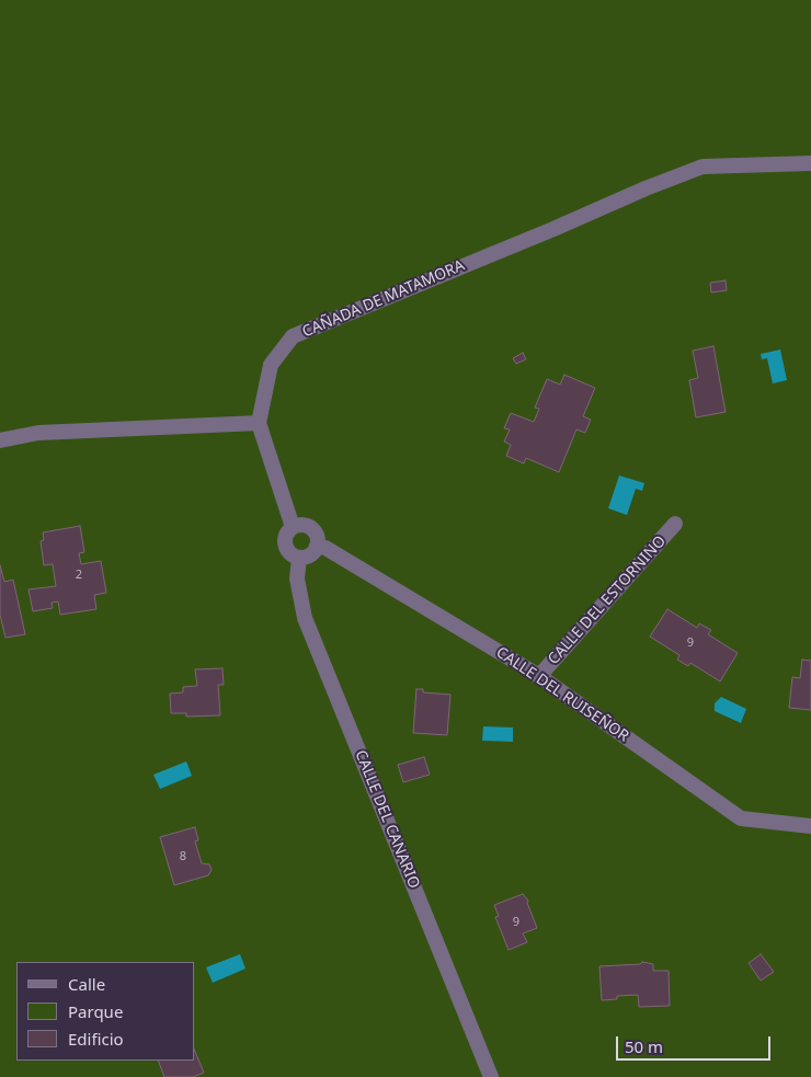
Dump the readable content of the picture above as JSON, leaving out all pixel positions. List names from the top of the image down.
{
  "streets": {
    "street": [
      "CAÑADA DE MATAMORA",
      "CALLE DEL ESTORNINO",
      "CALLE DEL RUISEÑOR",
      "CALLE DEL CANARIO"
    ]
  },
  "crossings": [
    ["CALLE DEL ESTORNINO", "CALLE DEL RUISEÑOR"],
    ["CALLE DEL RUISEÑOR", "CALLE DEL CANARIO"]
  ],
  "house_numbers": [
    "2",
    "9",
    "8",
    "9"
  ],
  "legend": ["Calle", "Parque", "Edificio"],
  "scale_bar": "50 m"
}
